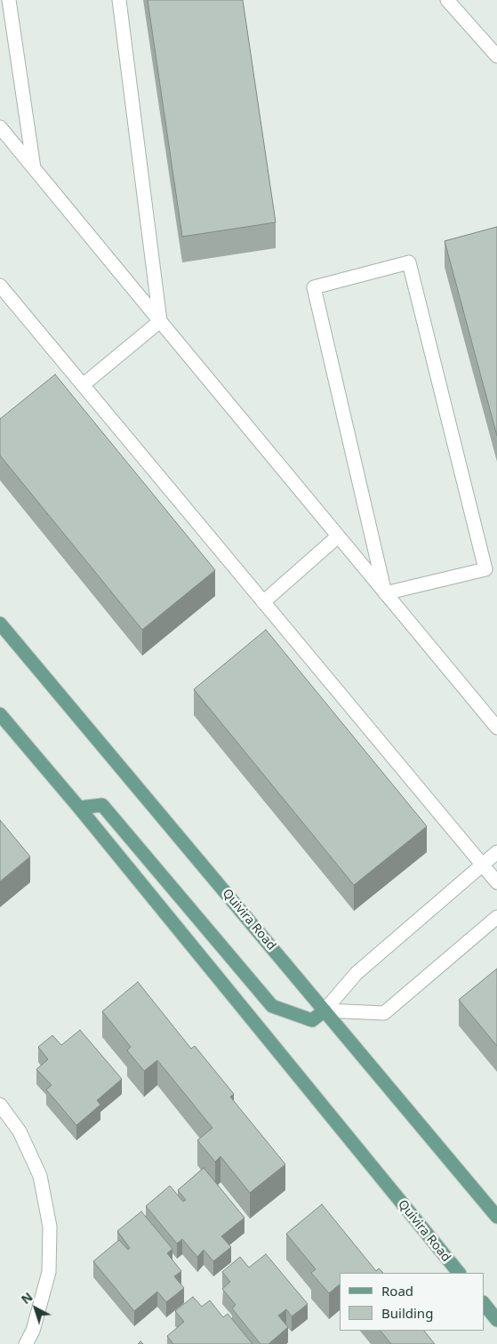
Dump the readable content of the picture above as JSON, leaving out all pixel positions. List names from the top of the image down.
{
  "streets": {
    "main road": ["Quivira Road"]
  },
  "legend": ["Road", "Building"],
  "north": "top left"
}
